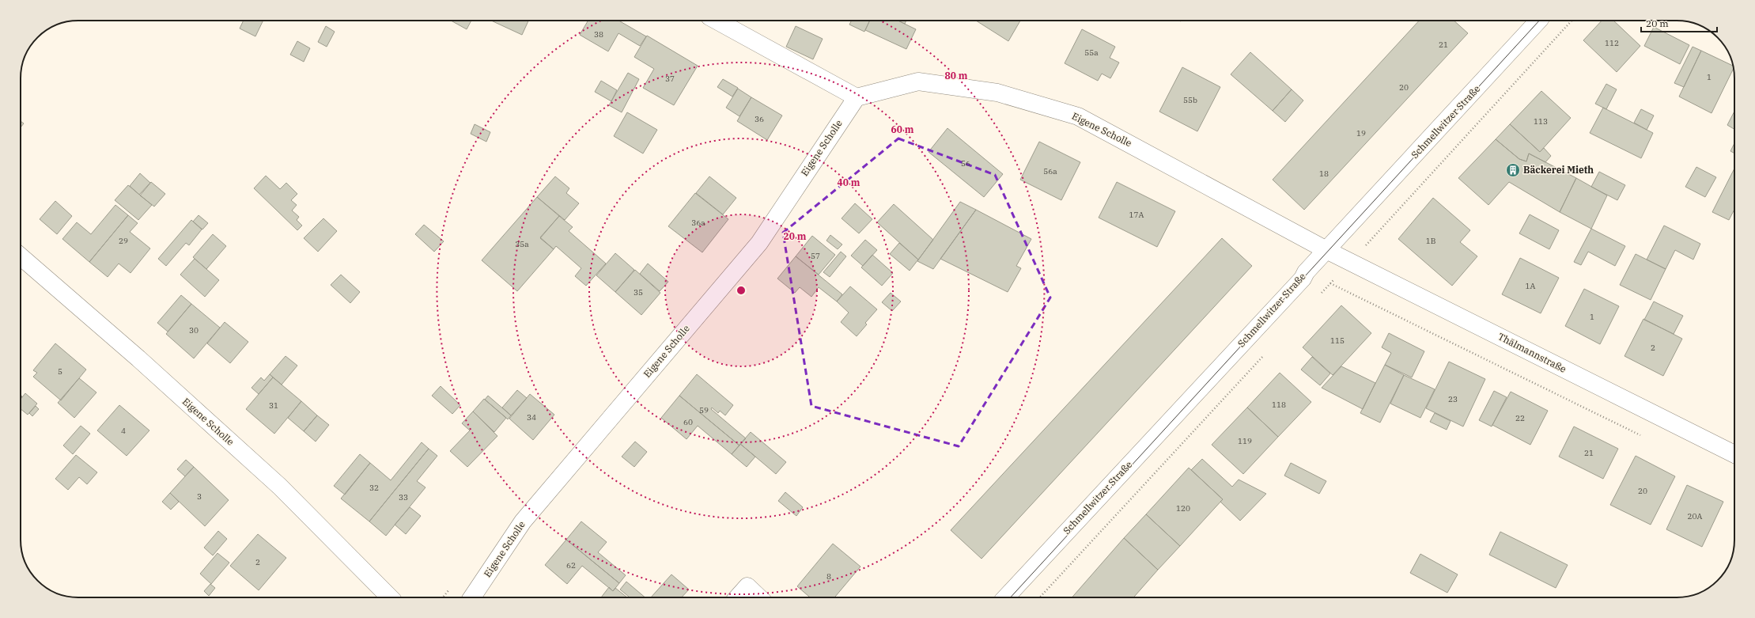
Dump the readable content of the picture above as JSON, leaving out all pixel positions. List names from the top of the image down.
{
  "streets": {
    "street": ["Schmellwitzer Straße", "Eigene Scholle", "Thälmannstraße"]
  },
  "crossings": [
    ["Schmellwitzer Straße", "Eigene Scholle"],
    ["Schmellwitzer Straße", "Thälmannstraße"],
    ["Eigene Scholle", "Thälmannstraße"]
  ],
  "places": {
    "building": ["Bäckerei Mieth"]
  },
  "house_numbers": [
    "38",
    "112",
    "21",
    "55a",
    "1",
    "37",
    "20",
    "55b",
    "36",
    "113",
    "19",
    "56",
    "56a",
    "18",
    "17A",
    "36a",
    "29",
    "1B",
    "35a",
    "57",
    "1A",
    "35",
    "1",
    "30",
    "115",
    "2",
    "5",
    "23",
    "118",
    "31",
    "59",
    "34",
    "22",
    "60",
    "4",
    "119",
    "21",
    "32",
    "20",
    "3",
    "33",
    "120",
    "20A",
    "2",
    "62",
    "8"
  ],
  "scale_bar": "20 m",
  "rings": [
    "80 m",
    "60 m",
    "40 m",
    "20 m"
  ]
}
